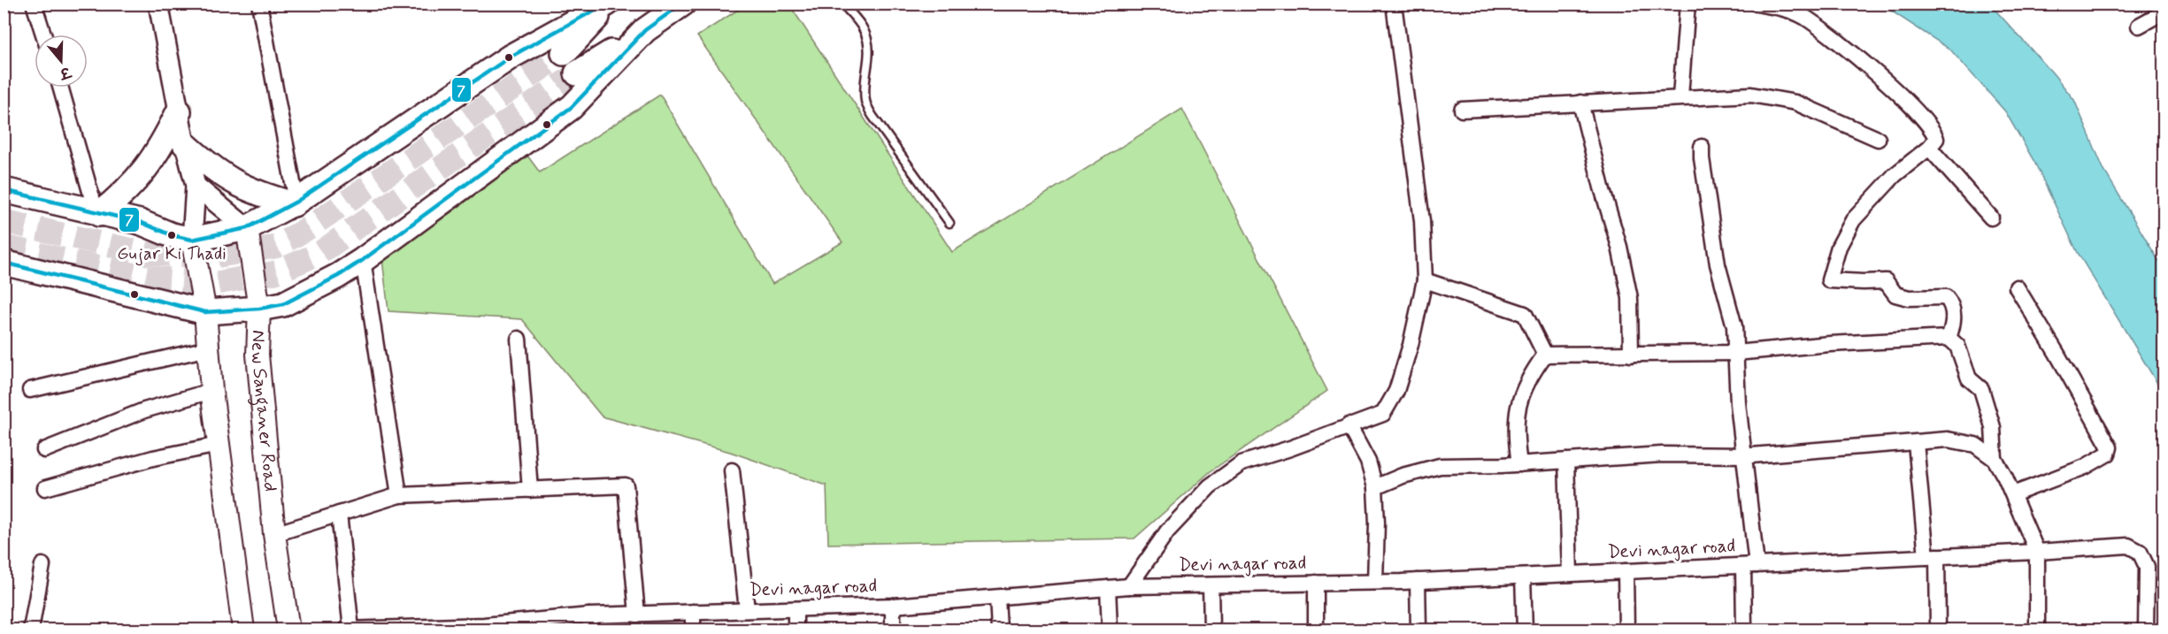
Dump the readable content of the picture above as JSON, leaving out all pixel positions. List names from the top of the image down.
{
  "streets": {
    "main road": ["New Sanganer Road"],
    "street": ["Devi nagar road"]
  },
  "places": ["Gujar Ki Thadi"],
  "lines": ["transit line 7"],
  "north": "bottom"
}
